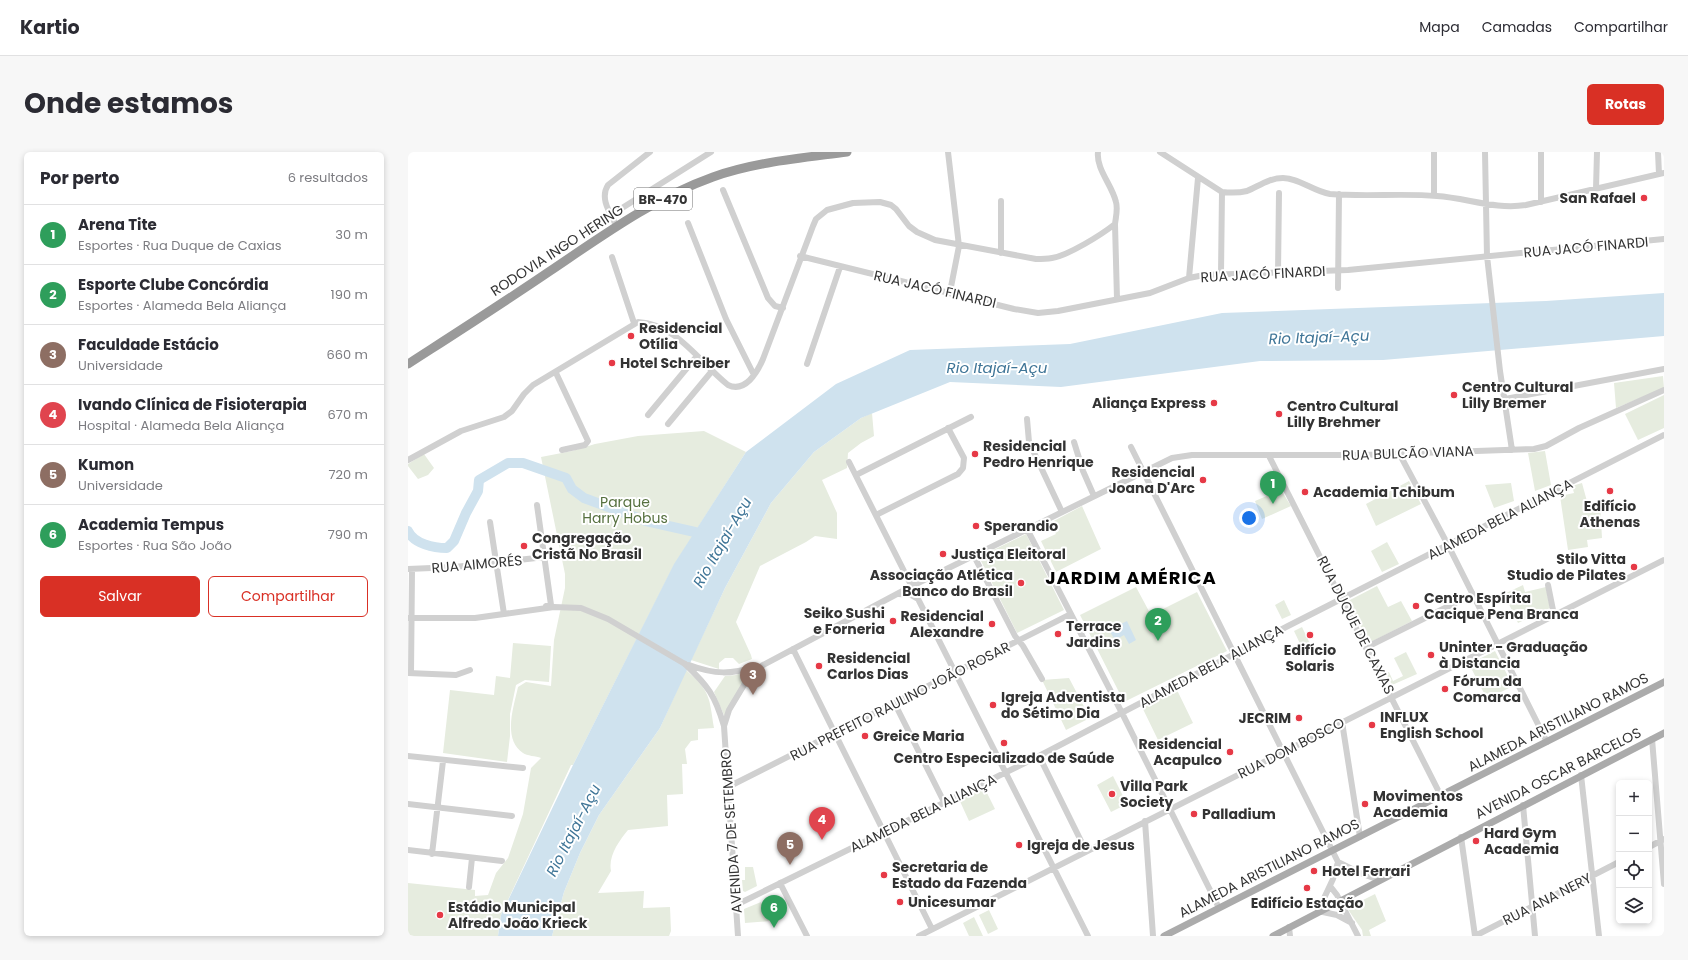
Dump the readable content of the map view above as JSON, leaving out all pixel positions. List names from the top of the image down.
{
  "streets": {
    "highway": ["BR-470", "RODOVIA INGO HERING"],
    "main road": ["ALAMEDA ARISTILIANO RAMOS", "AVENIDA OSCAR BARCELOS"],
    "street": [
      "RUA JACÓ FINARDI",
      "RUA BULCÃO VIANA",
      "ALAMEDA BELA ALIANÇA",
      "RUA AIMORÉS",
      "RUA DUQUE DE CAXIAS",
      "RUA PREFEITO RAULINO JOÃO ROSAR",
      "RUA DOM BOSCO",
      "AVENIDA 7 DE SETEMBRO",
      "RUA ANA NERY"
    ]
  },
  "crossings": [
    ["RUA BULCÃO VIANA", "RUA DUQUE DE CAXIAS"],
    ["ALAMEDA BELA ALIANÇA", "RUA DUQUE DE CAXIAS"],
    ["ALAMEDA BELA ALIANÇA", "AVENIDA 7 DE SETEMBRO"],
    ["RUA DUQUE DE CAXIAS", "ALAMEDA ARISTILIANO RAMOS"],
    ["RUA DUQUE DE CAXIAS", "RUA DOM BOSCO"],
    ["RUA PREFEITO RAULINO JOÃO ROSAR", "AVENIDA 7 DE SETEMBRO"]
  ],
  "districts": ["JARDIM AMÉRICA"],
  "water": ["Rio Itajaí-Açu"],
  "parks": ["Parque Harry Hobus"],
  "places": [
    "San Rafael",
    "Residencial Otília",
    "Hotel Schreiber",
    "Centro Cultural Lilly Bremer",
    "Aliança Express",
    "Centro Cultural Lilly Brehmer",
    "Residencial Pedro Henrique",
    "Residencial Joana D'Arc",
    "Edifício Athenas",
    "Academia Tchibum",
    "Sperandio",
    "Congregação Cristã No Brasil",
    "Justiça Eleitoral",
    "Stilo Vitta Studio de Pilates",
    "Associação Atlética Banco do Brasil",
    "Centro Espírita Cacique Pena Branca",
    "Seiko Sushi e Forneria",
    "Residencial Alexandre",
    "Terrace Jardins",
    "Edifício Solaris",
    "Uninter - Graduação à Distancia",
    "Residencial Carlos Dias",
    "Fórum da Comarca",
    "Igreja Adventista do Sétimo Dia",
    "JECRIM",
    "INFLUX English School",
    "Greice Maria",
    "Centro Especializado de Saúde",
    "Residencial Acapulco",
    "Villa Park Society",
    "Movimentos Academia",
    "Palladium",
    "Hard Gym Academia",
    "Igreja de Jesus",
    "Hotel Ferrari",
    "Secretaria de Estado da Fazenda",
    "Edifício Estação",
    "Unicesumar",
    "Estádio Municipal Alfredo João Krieck"
  ],
  "page": {
    "header": "Kartio",
    "nav": ["Mapa", "Camadas", "Compartilhar"],
    "title": "Onde estamos",
    "buttons": [
      "Rotas",
      ["Salvar", "Compartilhar"]
    ],
    "heading": ["Por perto", "6 resultados"],
    "list": [
      {
        "mark": "1",
        "name": "Arena Tite",
        "note": "Esportes · Rua Duque de Caxias",
        "value": "30 m"
      },
      {
        "mark": "2",
        "name": "Esporte Clube Concórdia",
        "note": "Esportes · Alameda Bela Aliança",
        "value": "190 m"
      },
      {
        "mark": "3",
        "name": "Faculdade Estácio",
        "note": "Universidade",
        "value": "660 m"
      },
      {
        "mark": "4",
        "name": "Ivando Clínica de Fisioterapia",
        "note": "Hospital · Alameda Bela Aliança",
        "value": "670 m"
      },
      {
        "mark": "5",
        "name": "Kumon",
        "note": "Universidade",
        "value": "720 m"
      },
      {
        "mark": "6",
        "name": "Academia Tempus",
        "note": "Esportes · Rua São João",
        "value": "790 m"
      }
    ],
    "pins": [
      "1",
      "2",
      "3",
      "4",
      "5",
      "6"
    ],
    "map_buttons": ["+", "−"]
  }
}
